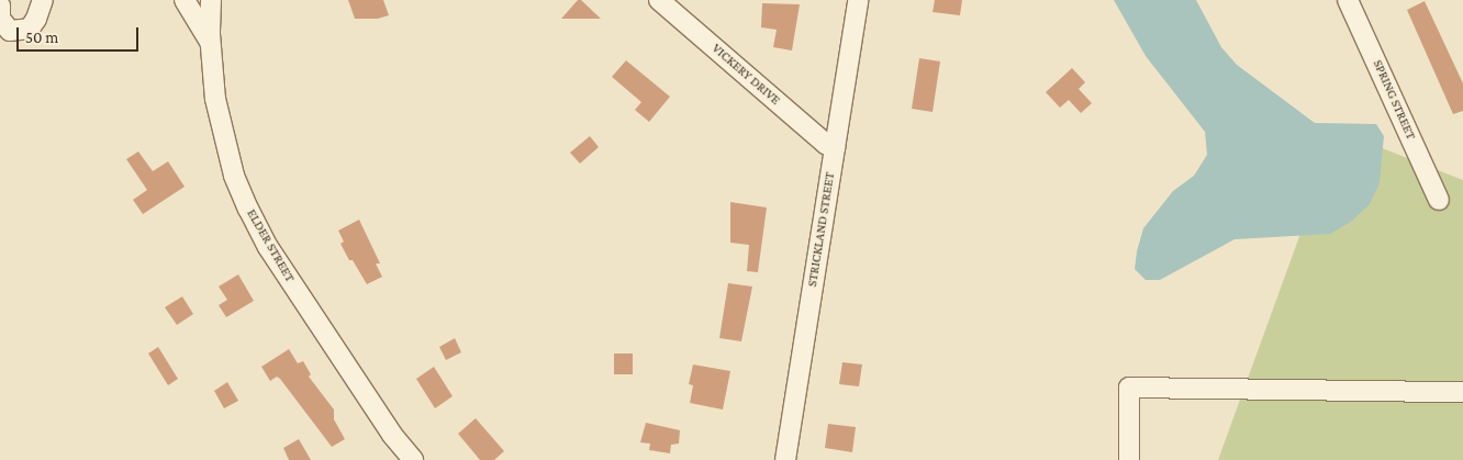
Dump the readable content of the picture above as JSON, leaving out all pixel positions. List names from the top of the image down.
{
  "streets": {
    "street": [
      "VICKERY DRIVE",
      "SPRING STREET",
      "STRICKLAND STREET",
      "ELDER STREET"
    ]
  },
  "crossings": [
    ["VICKERY DRIVE", "STRICKLAND STREET"]
  ],
  "scale_bar": "50 m"
}
